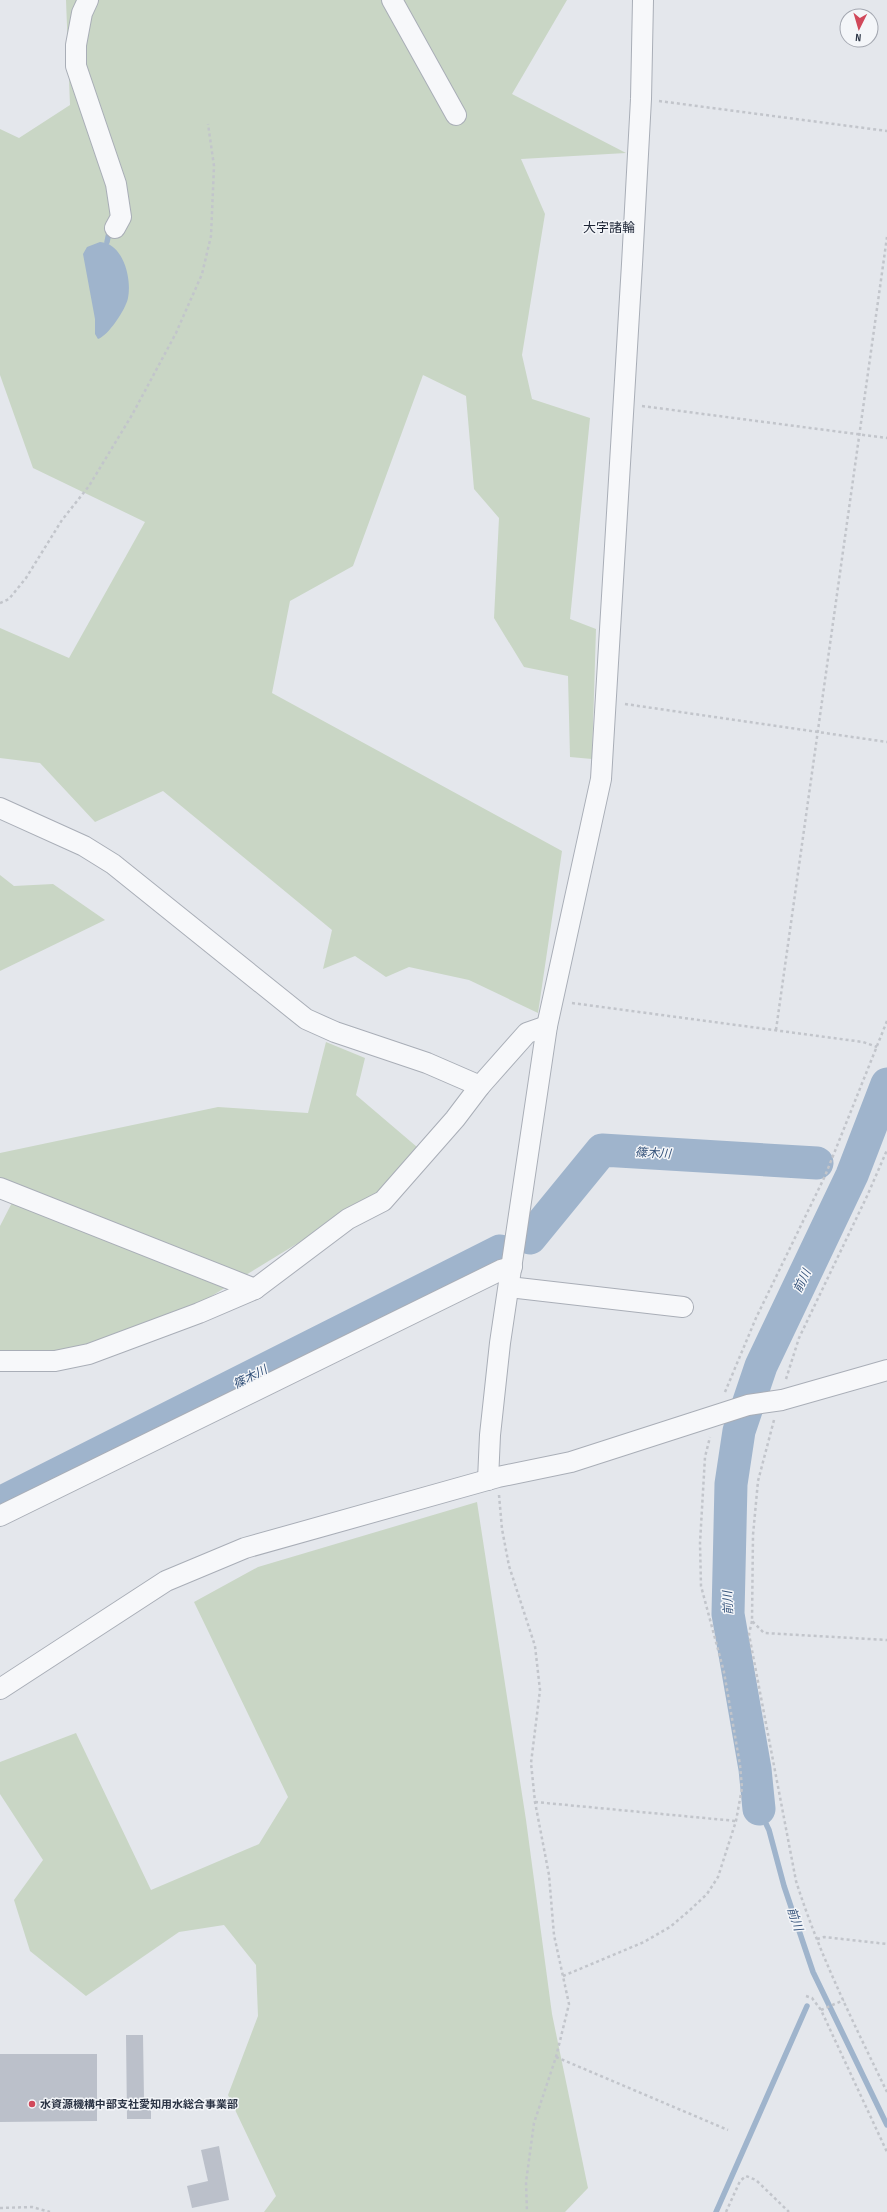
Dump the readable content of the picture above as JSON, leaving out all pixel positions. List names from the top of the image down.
{
  "districts": ["大字諸輪"],
  "water": ["篠木川", "前川"],
  "places": ["水資源機構中部支社愛知用水総合事業部"],
  "north": "bottom"
}
